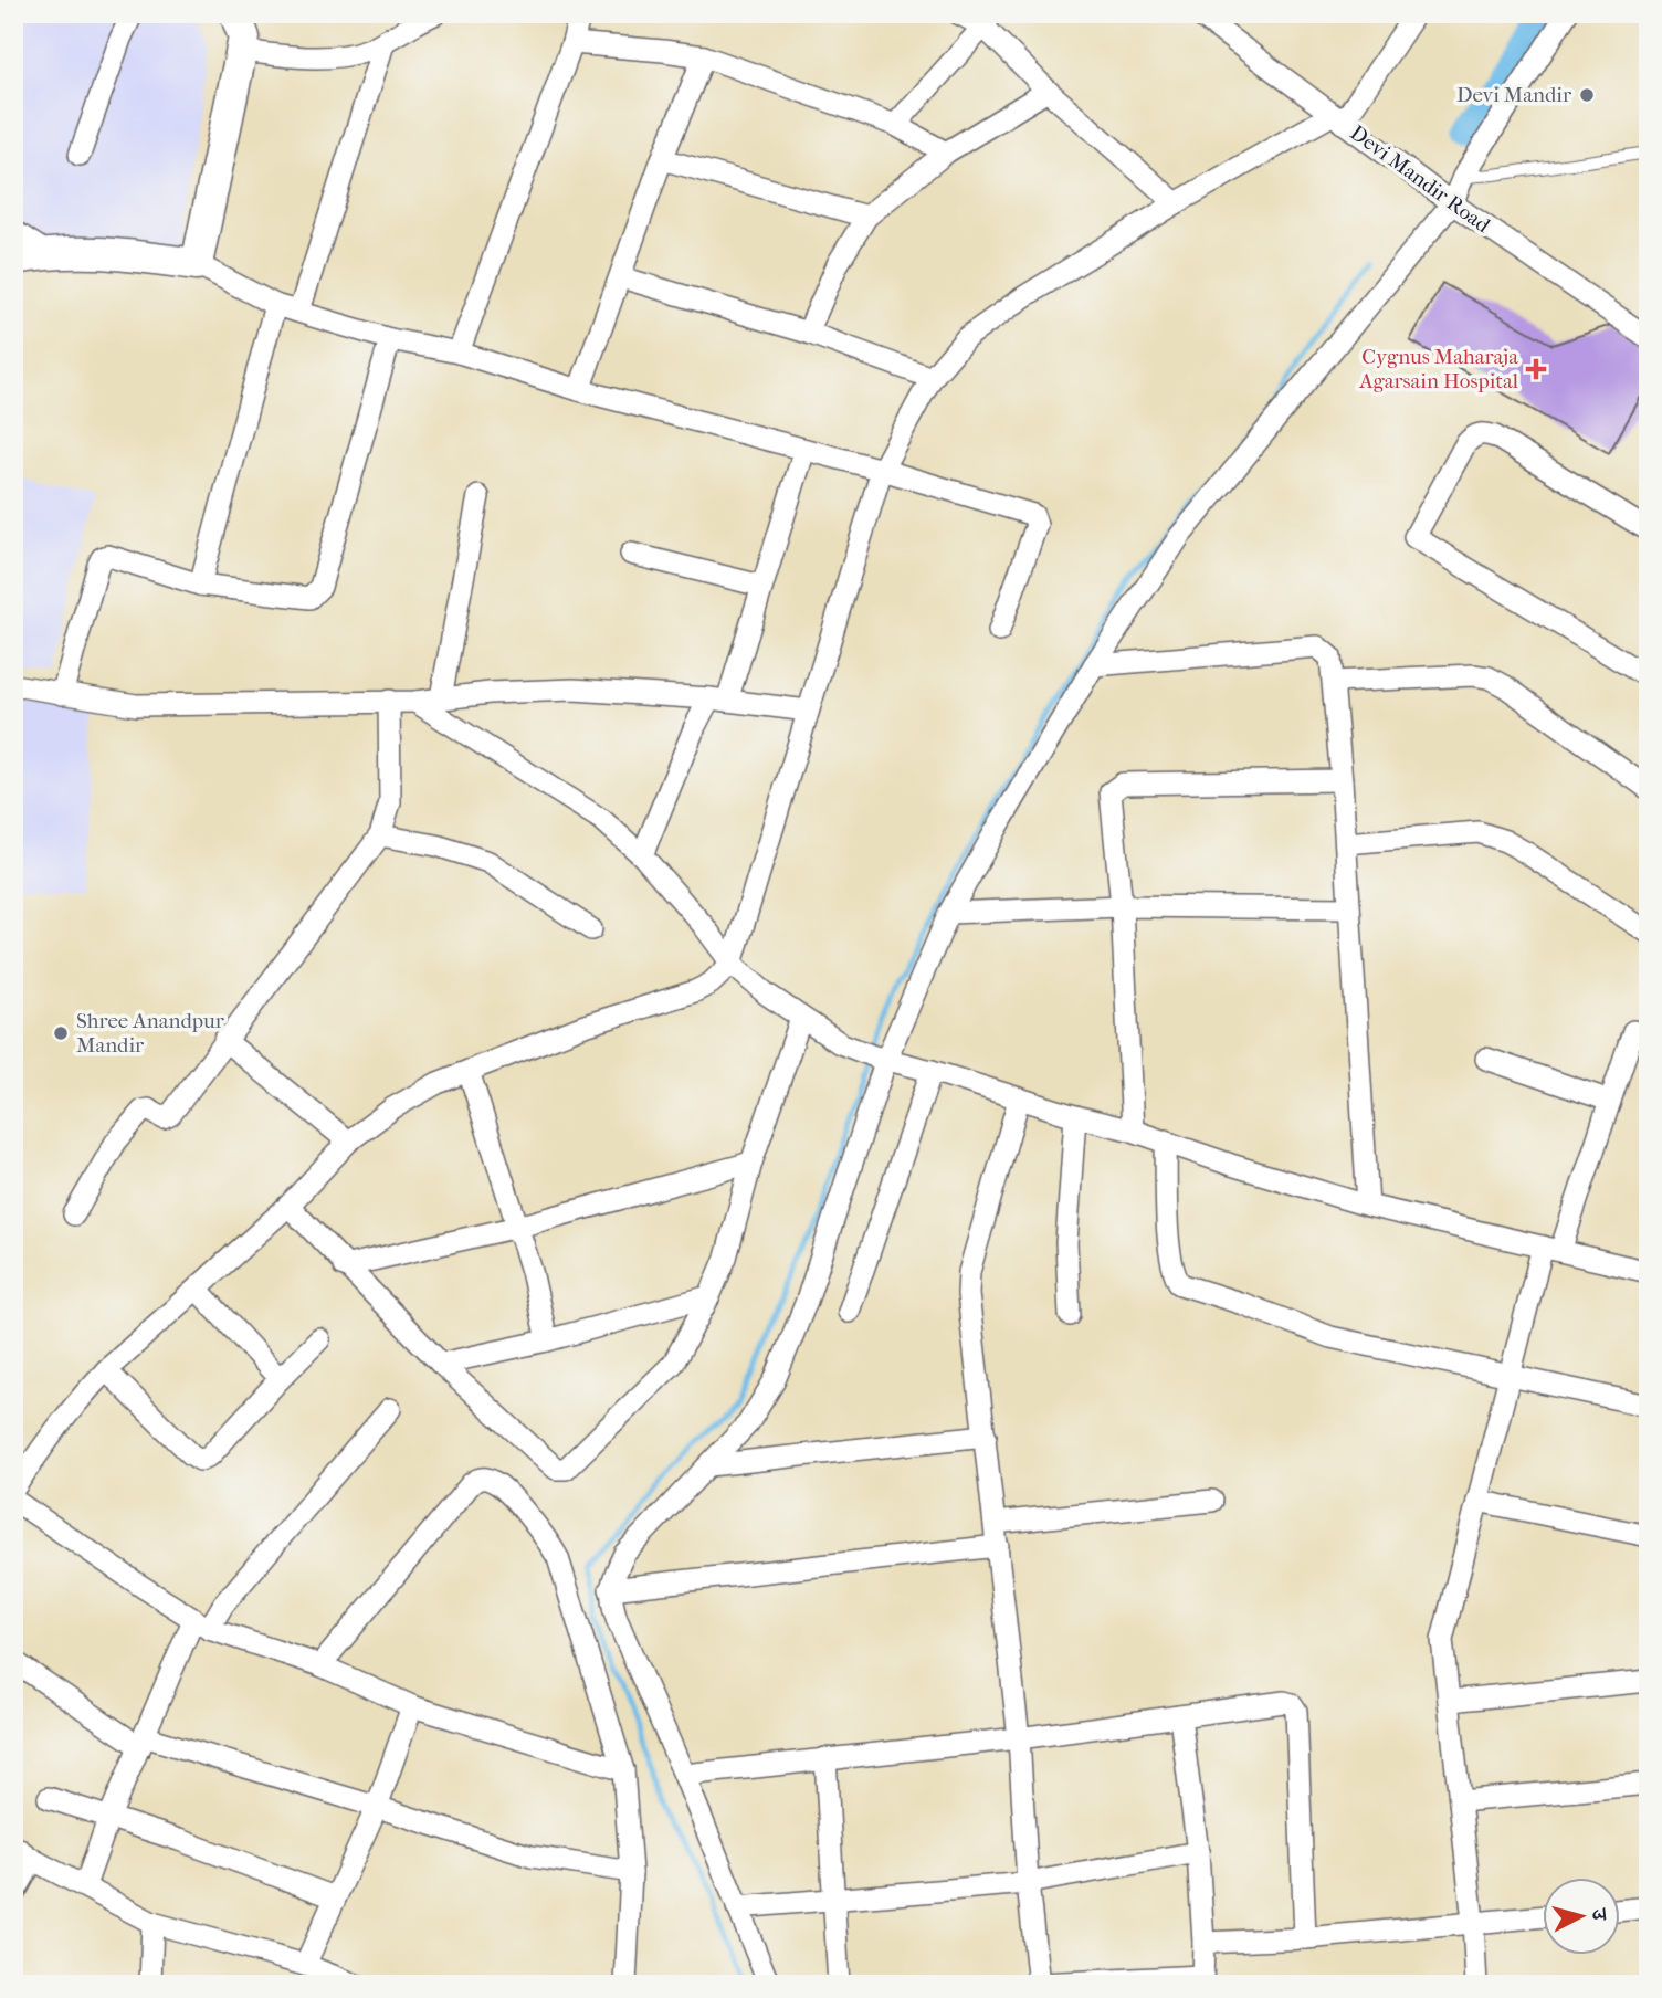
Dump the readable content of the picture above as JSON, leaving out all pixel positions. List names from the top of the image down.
{
  "streets": {
    "street": ["Devi Mandir Road"]
  },
  "places": {
    "other": ["Devi Mandir", "Shree Anandpur Mandir"],
    "health": ["Cygnus Maharaja Agarsain Hospital"]
  },
  "north": "right"
}
